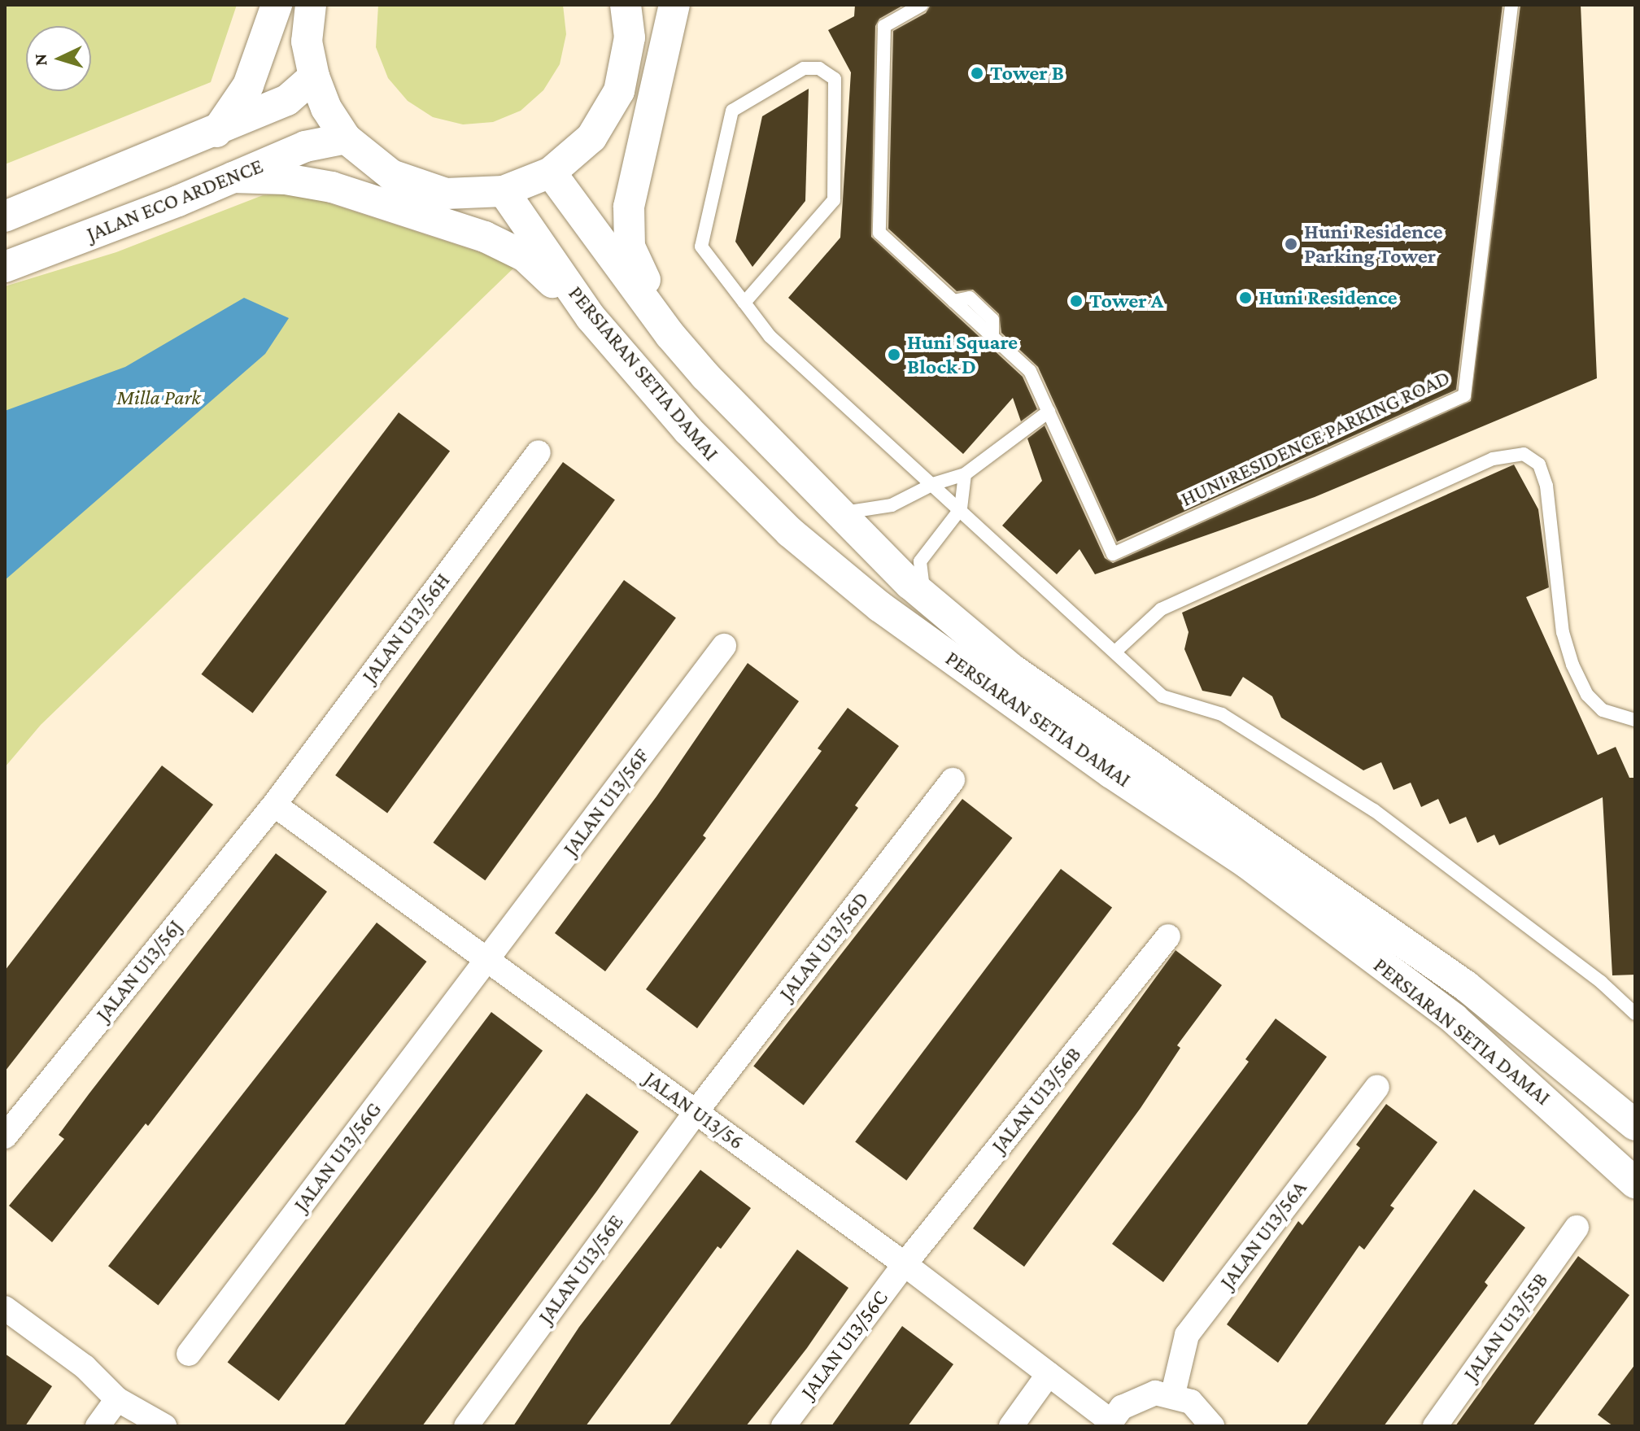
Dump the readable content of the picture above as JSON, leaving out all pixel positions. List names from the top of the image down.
{
  "streets": {
    "street": [
      "JALAN ECO ARDENCE",
      "PERSIARAN SETIA DAMAI",
      "JALAN U13/56H",
      "JALAN U13/56F",
      "JALAN U13/56D",
      "JALAN U13/56J",
      "JALAN U13/56B",
      "JALAN U13/56",
      "JALAN U13/56G",
      "JALAN U13/56A",
      "JALAN U13/56E",
      "JALAN U13/55B",
      "JALAN U13/56C"
    ],
    "lane": ["HUNI RESIDENCE PARKING ROAD"]
  },
  "crossings": [
    ["JALAN U13/56H", "JALAN U13/56J"],
    ["JALAN U13/56H", "JALAN U13/56"],
    ["JALAN U13/56F", "JALAN U13/56"],
    ["JALAN U13/56F", "JALAN U13/56G"],
    ["JALAN U13/56D", "JALAN U13/56"],
    ["JALAN U13/56D", "JALAN U13/56E"],
    ["JALAN U13/56J", "JALAN U13/56"],
    ["JALAN U13/56B", "JALAN U13/56"],
    ["JALAN U13/56B", "JALAN U13/56C"],
    ["JALAN U13/56", "JALAN U13/56G"],
    ["JALAN U13/56", "JALAN U13/56E"],
    ["JALAN U13/56", "JALAN U13/56C"]
  ],
  "parks": ["Milla Park"],
  "places": [
    "Tower B",
    "Huni Residence Parking Tower",
    "Huni Residence",
    "Tower A",
    "Huni Square Block D"
  ],
  "north": "left"
}
